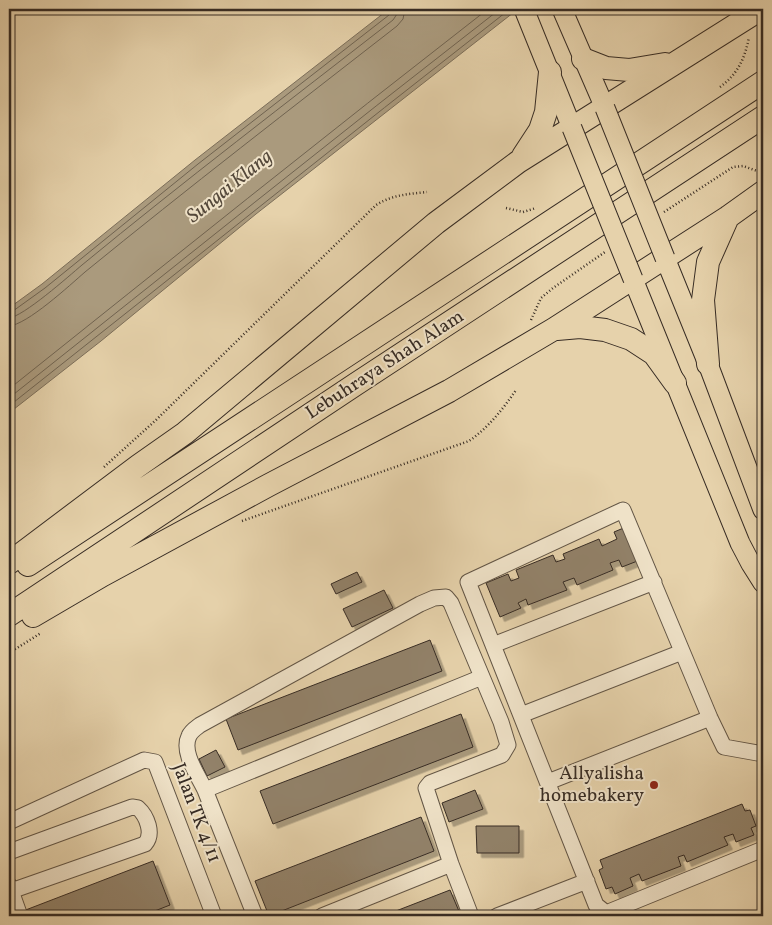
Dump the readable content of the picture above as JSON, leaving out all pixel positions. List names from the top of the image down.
{
  "streets": {
    "highway": ["Lebuhraya Shah Alam"],
    "street": ["Jalan TK 4/11"]
  },
  "water": ["Sungai Klang"],
  "places": ["Allyalisha homebakery"]
}
